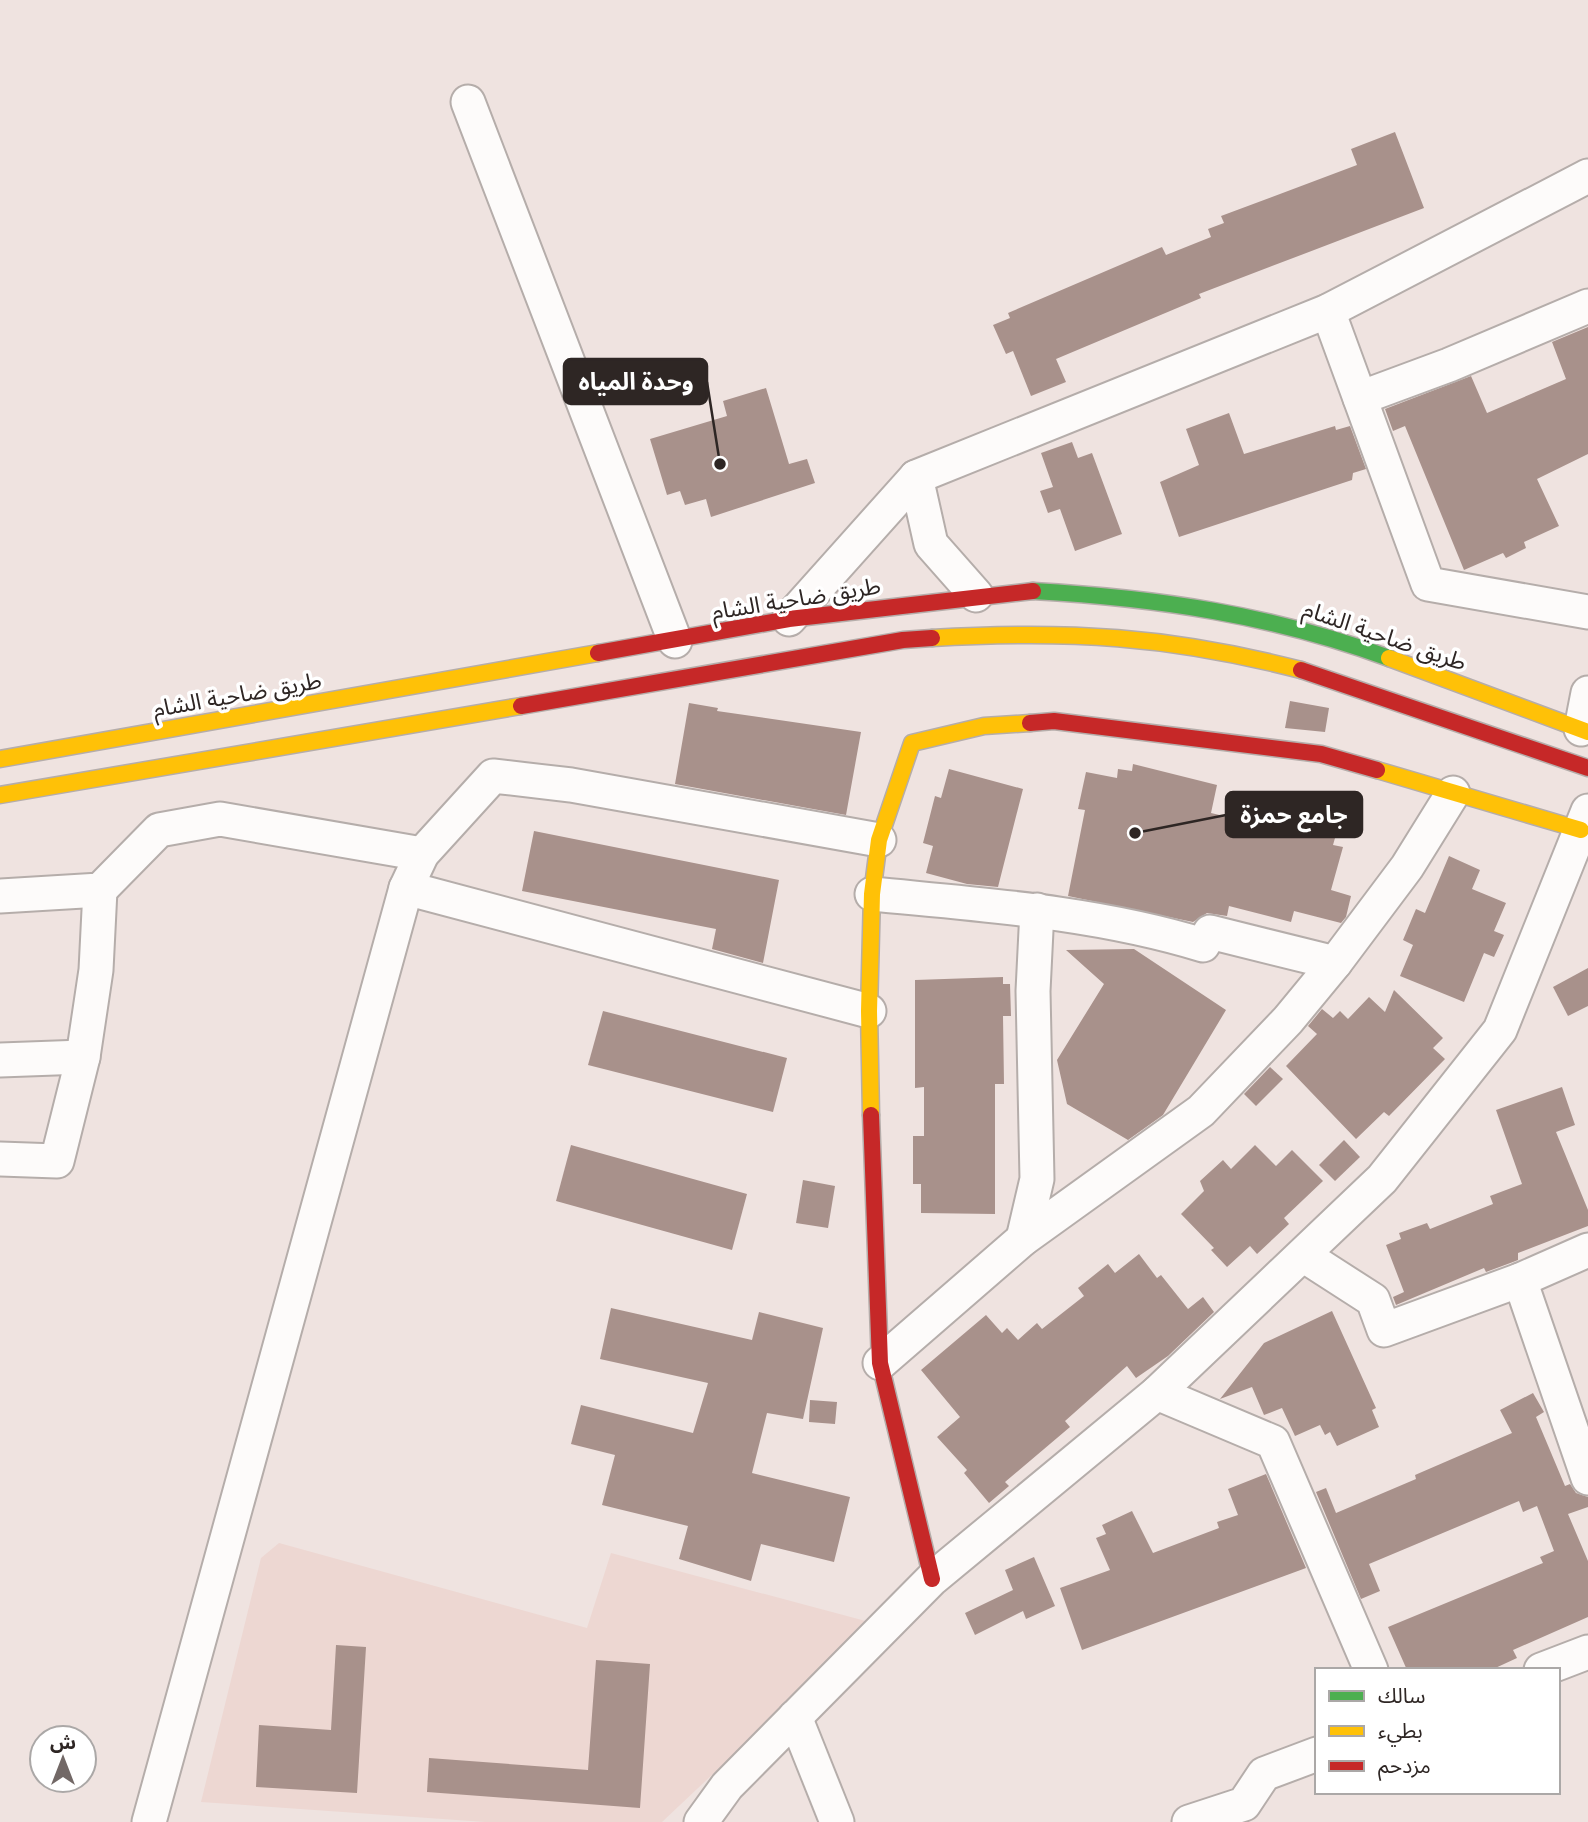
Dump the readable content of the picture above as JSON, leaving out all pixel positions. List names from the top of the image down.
{
  "streets": {
    "main road": ["طريق ضاحية الشام"]
  },
  "places": ["وحدة المياه", "جامع حمزة"],
  "legend": ["سالك", "بطيء", "مزدحم"],
  "north": "top"
}
